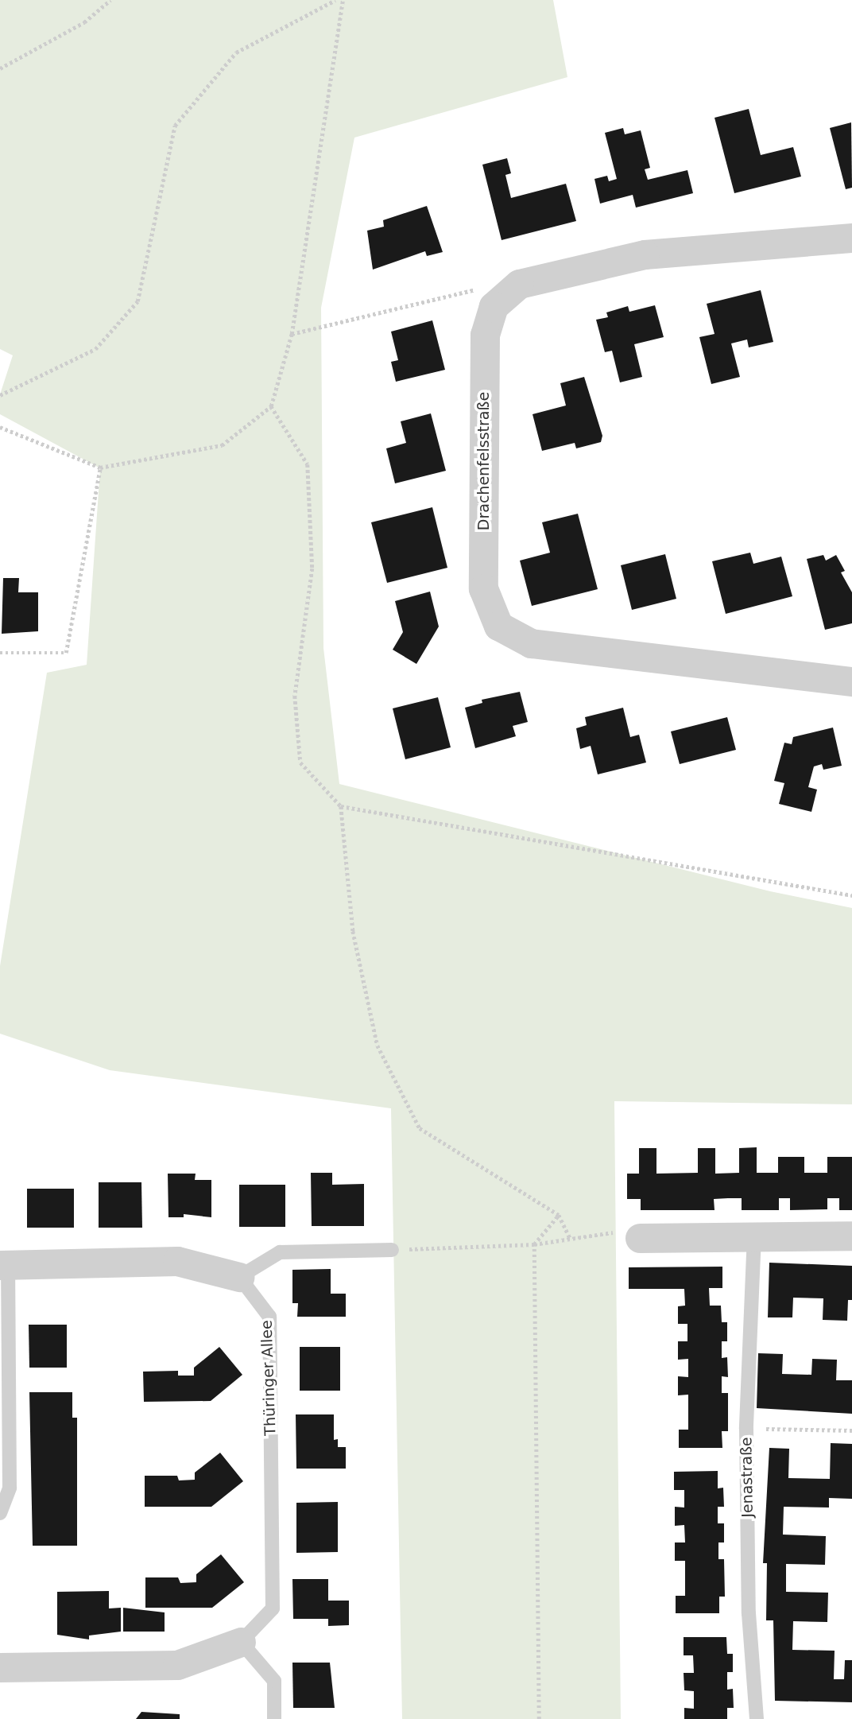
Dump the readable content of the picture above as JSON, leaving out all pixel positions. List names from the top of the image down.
{
  "streets": {
    "street": ["Drachenfelsstraße", "Thüringer Allee"],
    "lane": ["Jenastraße"]
  }
}
